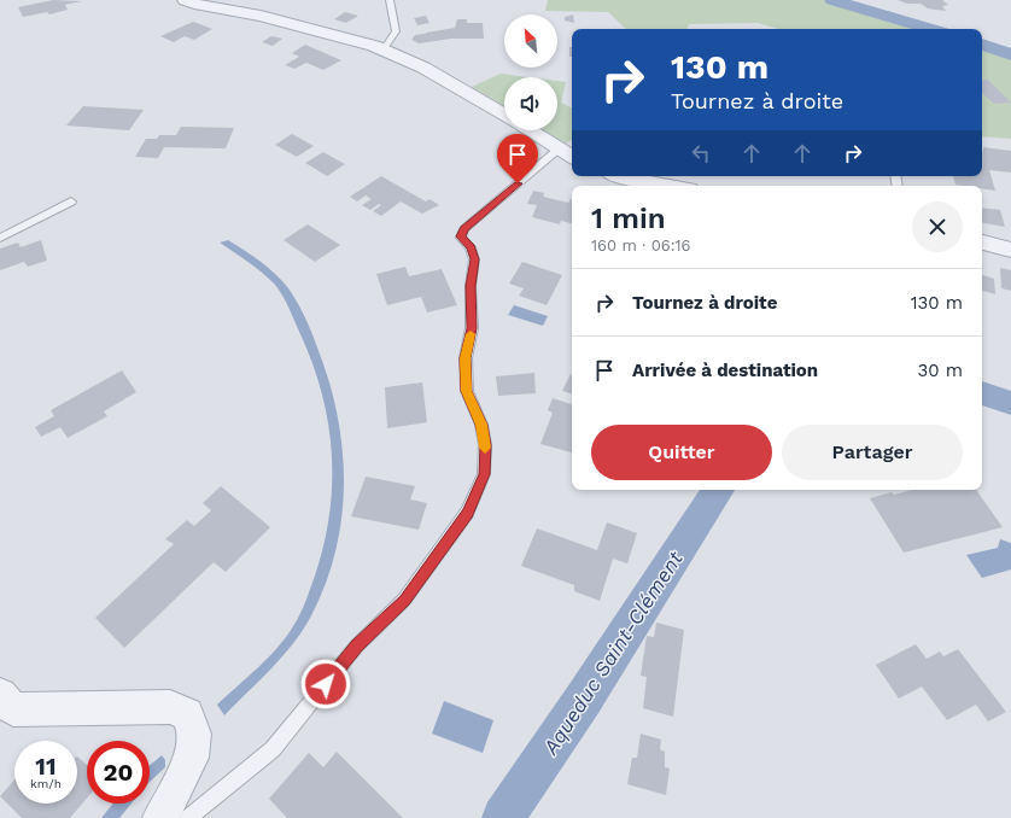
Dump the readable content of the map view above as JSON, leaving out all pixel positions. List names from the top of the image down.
{
  "water": ["Aqueduc Saint-Clément"],
  "north": "top left",
  "page": {
    "turn": ["130 m", "Tournez à droite"],
    "heading": ["1 min", "160 m · 06:16"],
    "list": [
      {
        "name": "Tournez à droite",
        "value": "130 m"
      },
      {
        "name": "Arrivée à destination",
        "value": "30 m"
      }
    ],
    "buttons": ["Quitter", "Partager"],
    "speed": "11 km/h",
    "limit": "20"
  }
}
